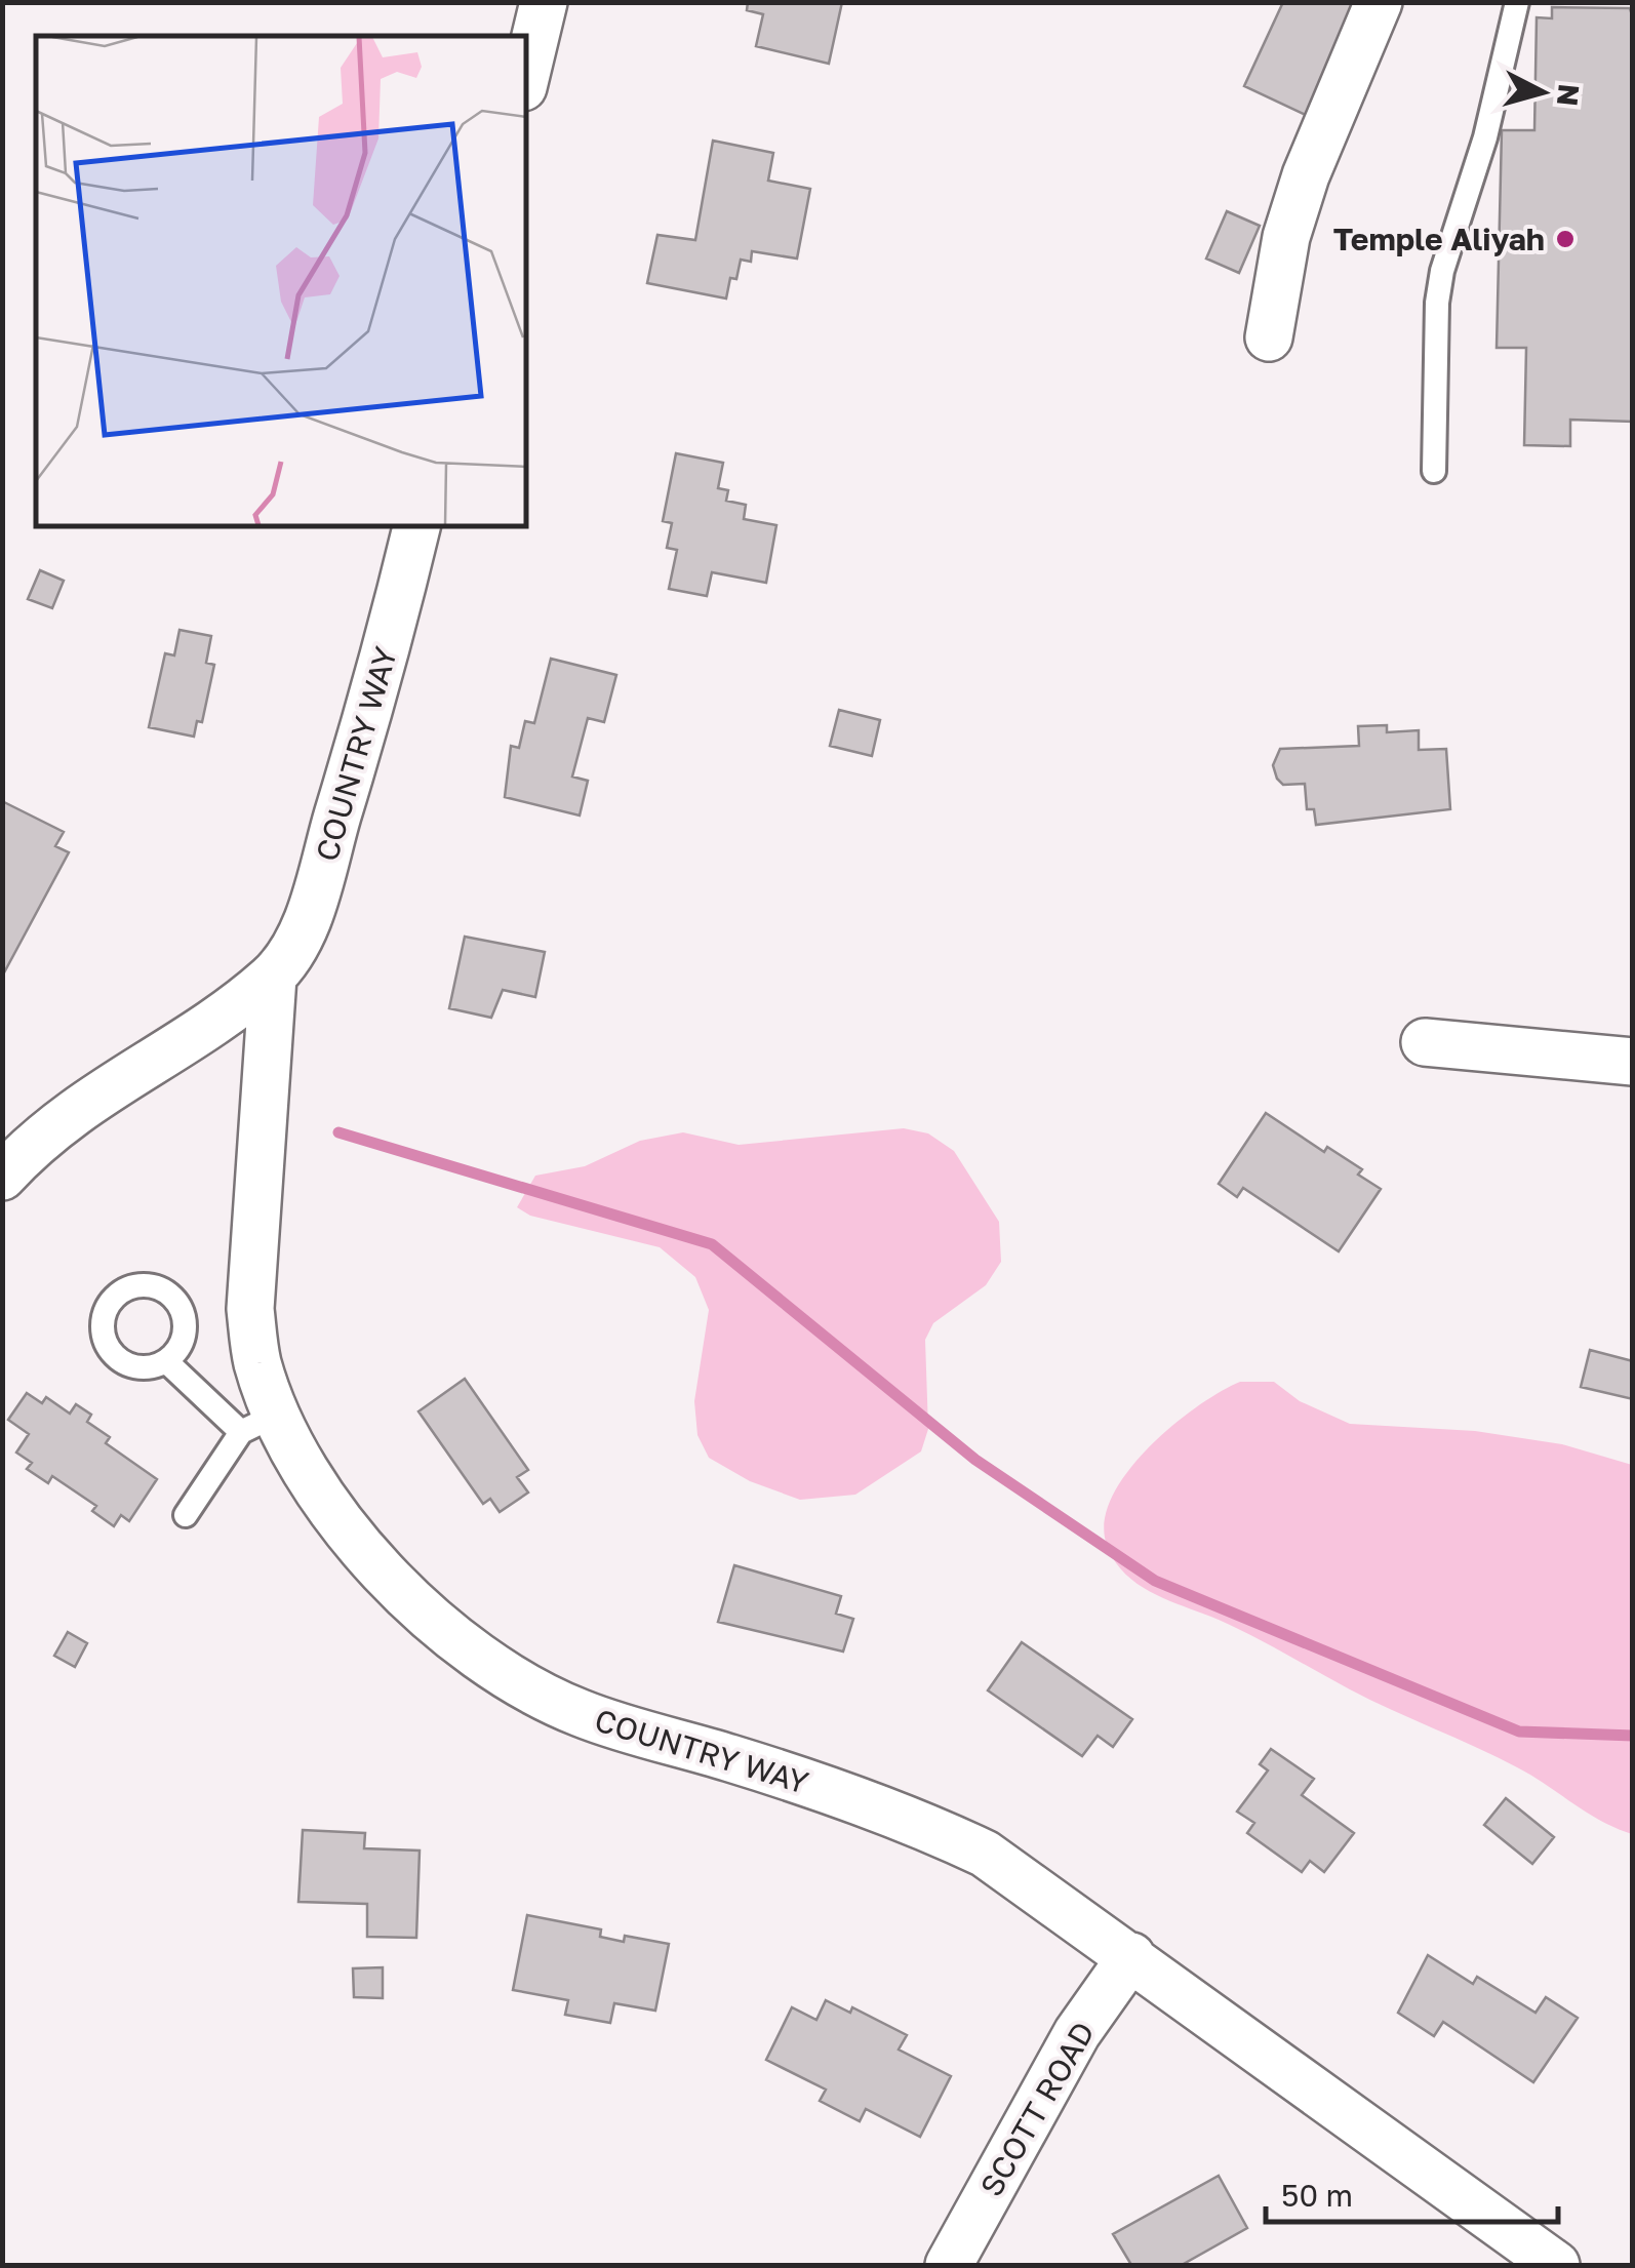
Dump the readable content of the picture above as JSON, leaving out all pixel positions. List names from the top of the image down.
{
  "streets": {
    "street": ["COUNTRY WAY", "SCOTT ROAD"]
  },
  "crossings": [
    ["COUNTRY WAY", "SCOTT ROAD"]
  ],
  "places": ["Temple Aliyah"],
  "scale_bar": "50 m",
  "north": "right"
}
